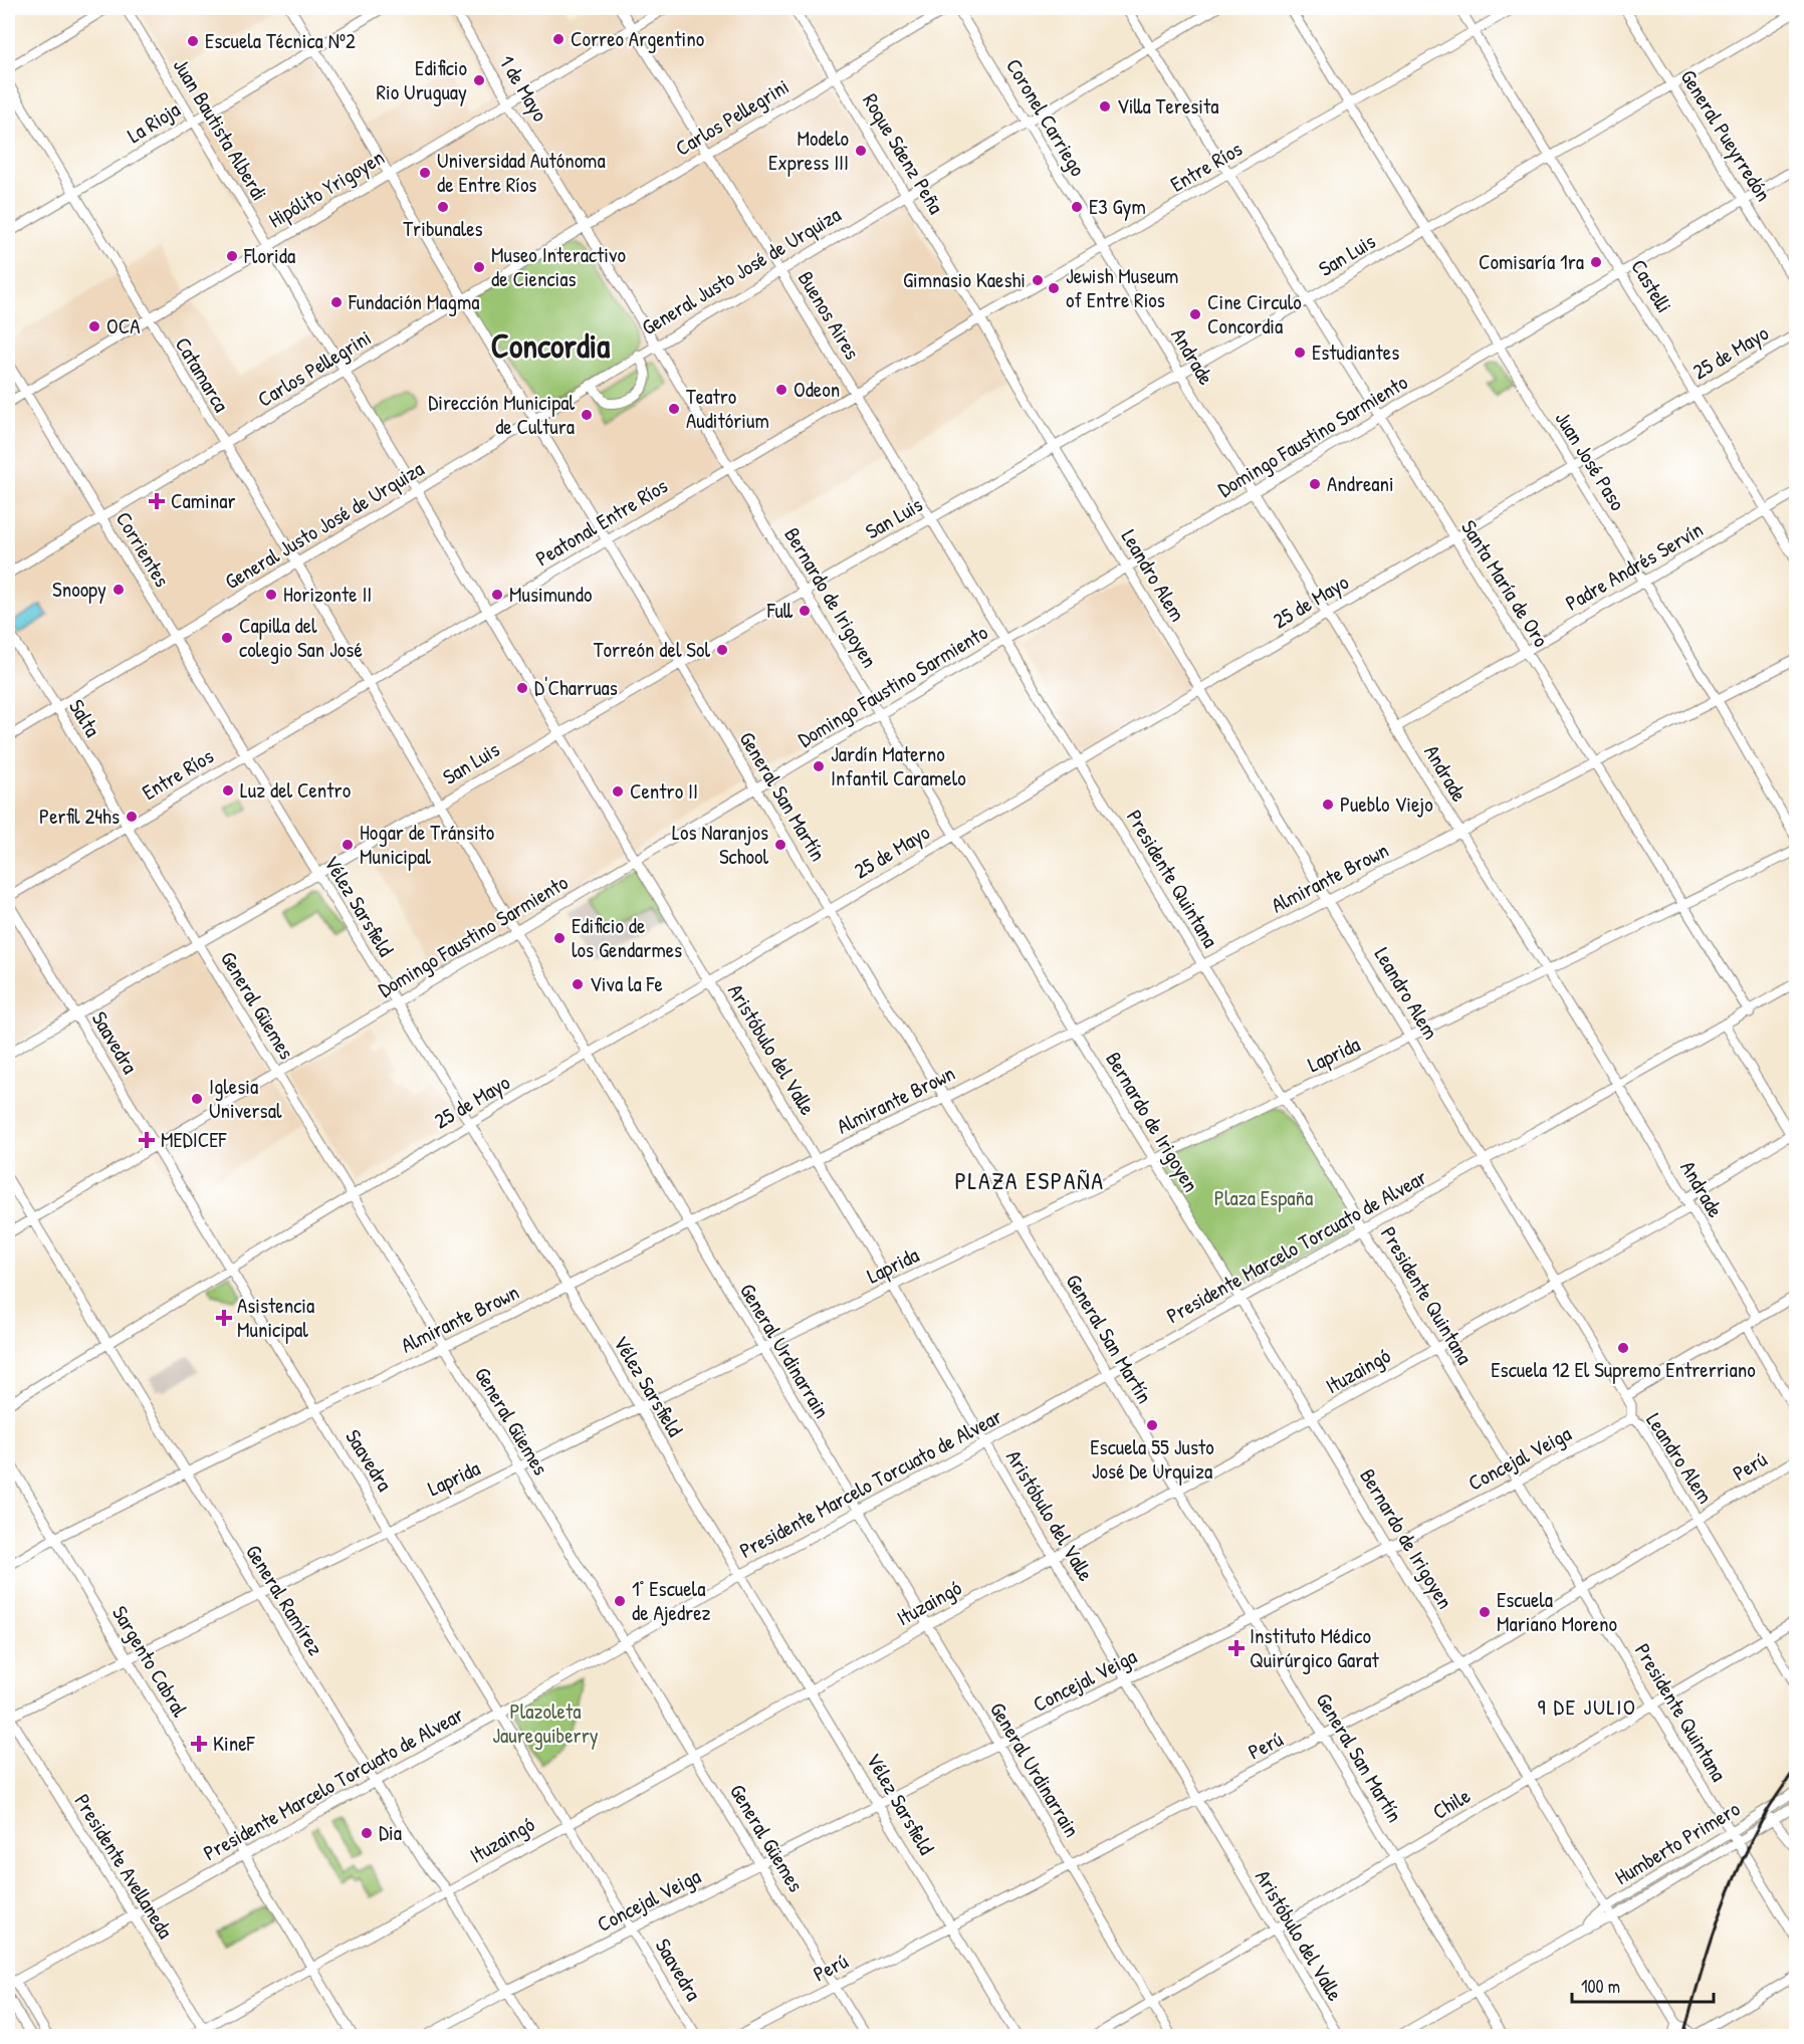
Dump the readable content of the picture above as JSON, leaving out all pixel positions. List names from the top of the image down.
{
  "streets": {
    "street": [
      "1 de Mayo",
      "Carlos Pellegrini",
      "Coronel Carriego",
      "La Rioja",
      "Juan Bautista Alberdi",
      "General Pueyrredón",
      "Roque Sáenz Peña",
      "Entre Ríos",
      "Hipólito Yrigoyen",
      "San Luis",
      "General Justo José de Urquiza",
      "Castelli",
      "Buenos Aires",
      "25 de Mayo",
      "Andrade",
      "Catamarca",
      "Domingo Faustino Sarmiento",
      "Juan José Paso",
      "Peatonal Entre Ríos",
      "Corrientes",
      "Padre Andrés Servín",
      "Leandro Alem",
      "Santa María de Oro",
      "Bernardo de Irigoyen",
      "Salta",
      "General San Martín",
      "Almirante Brown",
      "Presidente Quintana",
      "Vélez Sarsfield",
      "General Güemes",
      "Saavedra",
      "Aristóbulo del Valle",
      "Laprida",
      "Presidente Marcelo Torcuato de Alvear",
      "General Urdinarrain",
      "Ituzaingó",
      "Concejal Veiga",
      "Perú",
      "General Ramírez",
      "Sargento Cabral",
      "Chile",
      "Humberto Primero",
      "Presidente Avellaneda"
    ]
  },
  "crossings": [
    ["1 de Mayo", "Carlos Pellegrini"],
    ["1 de Mayo", "Hipólito Yrigoyen"],
    ["1 de Mayo", "General Justo José de Urquiza"],
    ["1 de Mayo", "Peatonal Entre Ríos"],
    ["1 de Mayo", "Bernardo de Irigoyen"],
    ["Carlos Pellegrini", "Juan Bautista Alberdi"],
    ["Carlos Pellegrini", "Roque Sáenz Peña"],
    ["Carlos Pellegrini", "Buenos Aires"],
    ["Carlos Pellegrini", "Catamarca"],
    ["Carlos Pellegrini", "Corrientes"],
    ["Carlos Pellegrini", "General San Martín"],
    ["Coronel Carriego", "Entre Ríos"],
    ["Coronel Carriego", "General Justo José de Urquiza"],
    ["Coronel Carriego", "Andrade"],
    ["La Rioja", "Juan Bautista Alberdi"],
    ["La Rioja", "Catamarca"],
    ["La Rioja", "General San Martín"],
    ["Juan Bautista Alberdi", "Hipólito Yrigoyen"],
    ["Juan Bautista Alberdi", "General Justo José de Urquiza"],
    ["Juan Bautista Alberdi", "Peatonal Entre Ríos"],
    ["Juan Bautista Alberdi", "Aristóbulo del Valle"],
    ["General Pueyrredón", "San Luis"],
    ["General Pueyrredón", "Domingo Faustino Sarmiento"],
    ["Roque Sáenz Peña", "Entre Ríos"],
    ["Roque Sáenz Peña", "General Justo José de Urquiza"],
    ["Roque Sáenz Peña", "Leandro Alem"],
    ["Entre Ríos", "Castelli"],
    ["Entre Ríos", "Buenos Aires"],
    ["Entre Ríos", "Andrade"],
    ["Entre Ríos", "Catamarca"],
    ["Entre Ríos", "Juan José Paso"],
    ["Entre Ríos", "Peatonal Entre Ríos"],
    ["Entre Ríos", "Corrientes"],
    ["Entre Ríos", "Leandro Alem"],
    ["Entre Ríos", "Santa María de Oro"],
    ["Entre Ríos", "Salta"],
    ["Entre Ríos", "Presidente Quintana"],
    ["Entre Ríos", "Vélez Sarsfield"],
    ["Entre Ríos", "General Güemes"],
    ["Entre Ríos", "General Urdinarrain"],
    ["Hipólito Yrigoyen", "Buenos Aires"],
    ["Hipólito Yrigoyen", "Catamarca"],
    ["Hipólito Yrigoyen", "Corrientes"],
    ["Hipólito Yrigoyen", "General San Martín"],
    ["San Luis", "Castelli"],
    ["San Luis", "Andrade"],
    ["San Luis", "Juan José Paso"],
    ["San Luis", "Leandro Alem"],
    ["San Luis", "Santa María de Oro"],
    ["San Luis", "Bernardo de Irigoyen"],
    ["San Luis", "General San Martín"],
    ["San Luis", "Presidente Quintana"],
    ["San Luis", "Vélez Sarsfield"],
    ["San Luis", "General Güemes"],
    ["San Luis", "Saavedra"],
    ["San Luis", "Aristóbulo del Valle"],
    ["San Luis", "General Urdinarrain"],
    ["General Justo José de Urquiza", "Buenos Aires"],
    ["General Justo José de Urquiza", "Catamarca"],
    ["General Justo José de Urquiza", "Corrientes"],
    ["General Justo José de Urquiza", "Santa María de Oro"],
    ["General Justo José de Urquiza", "Salta"],
    ["General Justo José de Urquiza", "General San Martín"],
    ["Castelli", "25 de Mayo"],
    ["Castelli", "Domingo Faustino Sarmiento"],
    ["Castelli", "Padre Andrés Servín"],
    ["Buenos Aires", "Peatonal Entre Ríos"],
    ["Buenos Aires", "Presidente Quintana"],
    ["25 de Mayo", "Andrade"],
    ["25 de Mayo", "Juan José Paso"],
    ["25 de Mayo", "Leandro Alem"],
    ["25 de Mayo", "Santa María de Oro"],
    ["25 de Mayo", "Bernardo de Irigoyen"],
    ["25 de Mayo", "General San Martín"],
    ["25 de Mayo", "Presidente Quintana"],
    ["25 de Mayo", "Vélez Sarsfield"],
    ["25 de Mayo", "General Güemes"],
    ["25 de Mayo", "Saavedra"],
    ["25 de Mayo", "Aristóbulo del Valle"],
    ["25 de Mayo", "General Urdinarrain"],
    ["25 de Mayo", "General Ramírez"],
    ["Andrade", "Domingo Faustino Sarmiento"],
    ["Andrade", "Padre Andrés Servín"],
    ["Andrade", "Almirante Brown"],
    ["Andrade", "Laprida"],
    ["Andrade", "Presidente Marcelo Torcuato de Alvear"],
    ["Andrade", "Ituzaingó"],
    ["Catamarca", "Peatonal Entre Ríos"],
    ["Catamarca", "General Urdinarrain"],
    ["Domingo Faustino Sarmiento", "Juan José Paso"],
    ["Domingo Faustino Sarmiento", "Leandro Alem"],
    ["Domingo Faustino Sarmiento", "Santa María de Oro"],
    ["Domingo Faustino Sarmiento", "Bernardo de Irigoyen"],
    ["Domingo Faustino Sarmiento", "General San Martín"],
    ["Domingo Faustino Sarmiento", "Presidente Quintana"],
    ["Domingo Faustino Sarmiento", "Vélez Sarsfield"],
    ["Domingo Faustino Sarmiento", "General Güemes"],
    ["Domingo Faustino Sarmiento", "Saavedra"],
    ["Domingo Faustino Sarmiento", "Aristóbulo del Valle"],
    ["Domingo Faustino Sarmiento", "General Urdinarrain"],
    ["Domingo Faustino Sarmiento", "General Ramírez"],
    ["Juan José Paso", "Padre Andrés Servín"],
    ["Juan José Paso", "Almirante Brown"],
    ["Peatonal Entre Ríos", "Bernardo de Irigoyen"],
    ["Peatonal Entre Ríos", "General San Martín"],
    ["Peatonal Entre Ríos", "Presidente Quintana"],
    ["Peatonal Entre Ríos", "Aristóbulo del Valle"],
    ["Peatonal Entre Ríos", "General Urdinarrain"],
    ["Corrientes", "Vélez Sarsfield"],
    ["Padre Andrés Servín", "Santa María de Oro"],
    ["Leandro Alem", "Almirante Brown"],
    ["Leandro Alem", "Laprida"],
    ["Leandro Alem", "Presidente Marcelo Torcuato de Alvear"],
    ["Leandro Alem", "Ituzaingó"],
    ["Leandro Alem", "Concejal Veiga"],
    ["Leandro Alem", "Perú"],
    ["Leandro Alem", "Chile"],
    ["Santa María de Oro", "Almirante Brown"],
    ["Santa María de Oro", "Laprida"],
    ["Santa María de Oro", "Presidente Marcelo Torcuato de Alvear"],
    ["Bernardo de Irigoyen", "Almirante Brown"],
    ["Bernardo de Irigoyen", "Laprida"],
    ["Bernardo de Irigoyen", "Presidente Marcelo Torcuato de Alvear"],
    ["Bernardo de Irigoyen", "Ituzaingó"],
    ["Bernardo de Irigoyen", "Concejal Veiga"],
    ["Bernardo de Irigoyen", "Perú"],
    ["Bernardo de Irigoyen", "Chile"],
    ["Bernardo de Irigoyen", "Humberto Primero"],
    ["Salta", "General Güemes"],
    ["General San Martín", "Almirante Brown"],
    ["General San Martín", "Laprida"],
    ["General San Martín", "Presidente Marcelo Torcuato de Alvear"],
    ["General San Martín", "Ituzaingó"],
    ["General San Martín", "Concejal Veiga"],
    ["General San Martín", "Perú"],
    ["General San Martín", "Chile"],
    ["General San Martín", "Humberto Primero"],
    ["Almirante Brown", "Presidente Quintana"],
    ["Almirante Brown", "Vélez Sarsfield"],
    ["Almirante Brown", "General Güemes"],
    ["Almirante Brown", "Saavedra"],
    ["Almirante Brown", "Aristóbulo del Valle"],
    ["Almirante Brown", "General Urdinarrain"],
    ["Almirante Brown", "General Ramírez"],
    ["Almirante Brown", "Sargento Cabral"],
    ["Presidente Quintana", "Laprida"],
    ["Presidente Quintana", "Presidente Marcelo Torcuato de Alvear"],
    ["Presidente Quintana", "Ituzaingó"],
    ["Presidente Quintana", "Concejal Veiga"],
    ["Presidente Quintana", "Perú"],
    ["Presidente Quintana", "Chile"],
    ["Presidente Quintana", "Humberto Primero"],
    ["Vélez Sarsfield", "Laprida"],
    ["Vélez Sarsfield", "Presidente Marcelo Torcuato de Alvear"],
    ["Vélez Sarsfield", "Ituzaingó"],
    ["Vélez Sarsfield", "Concejal Veiga"],
    ["Vélez Sarsfield", "Perú"],
    ["General Güemes", "Laprida"],
    ["General Güemes", "Presidente Marcelo Torcuato de Alvear"],
    ["General Güemes", "Ituzaingó"],
    ["General Güemes", "Concejal Veiga"],
    ["General Güemes", "Perú"],
    ["Saavedra", "Laprida"],
    ["Saavedra", "Presidente Marcelo Torcuato de Alvear"],
    ["Saavedra", "Ituzaingó"],
    ["Saavedra", "Concejal Veiga"],
    ["Aristóbulo del Valle", "Laprida"],
    ["Aristóbulo del Valle", "Presidente Marcelo Torcuato de Alvear"],
    ["Aristóbulo del Valle", "Ituzaingó"],
    ["Aristóbulo del Valle", "Concejal Veiga"],
    ["Aristóbulo del Valle", "Perú"],
    ["Aristóbulo del Valle", "Chile"],
    ["Laprida", "General Urdinarrain"],
    ["Laprida", "General Ramírez"],
    ["Laprida", "Sargento Cabral"],
    ["Laprida", "Presidente Avellaneda"],
    ["Presidente Marcelo Torcuato de Alvear", "General Urdinarrain"],
    ["Presidente Marcelo Torcuato de Alvear", "General Ramírez"],
    ["Presidente Marcelo Torcuato de Alvear", "Sargento Cabral"],
    ["Presidente Marcelo Torcuato de Alvear", "Presidente Avellaneda"],
    ["General Urdinarrain", "Ituzaingó"],
    ["General Urdinarrain", "Concejal Veiga"],
    ["General Urdinarrain", "Perú"],
    ["General Urdinarrain", "Chile"],
    ["Ituzaingó", "General Ramírez"],
    ["Ituzaingó", "Sargento Cabral"],
    ["Ituzaingó", "Presidente Avellaneda"],
    ["Concejal Veiga", "General Ramírez"]
  ],
  "districts": ["Concordia", "PLAZA ESPAÑA", "9 DE JULIO"],
  "parks": ["Plaza España", "Plazoleta Jaureguiberry"],
  "places": {
    "other": [
      "Correo Argentino",
      "Escuela Técnica Nº2",
      "Edificio Rio Uruguay",
      "Villa Teresita",
      "Modelo Express III",
      "Universidad Autónoma de Entre Ríos",
      "Tribunales",
      "E3 Gym",
      "Florida",
      "Comisaría 1ra",
      "Museo Interactivo de Ciencias",
      "Gimnasio Kaeshi",
      "Jewish Museum of Entre Rios",
      "Fundación Magma",
      "Cine Circulo Concordia",
      "OCA",
      "Estudiantes",
      "Odeon",
      "Teatro Auditórium",
      "Dirección Municipal de Cultura",
      "Andreani",
      "Snoopy",
      "Horizonte II",
      "Musimundo",
      "Full",
      "Capilla del colegio San José",
      "Torreón del Sol",
      "D'Charruas",
      "Jardín Materno Infantil Caramelo",
      "Luz del Centro",
      "Centro II",
      "Pueblo Viejo",
      "Perfil 24hs",
      "Hogar de Tránsito Municipal",
      "Los Naranjos School",
      "Edificio de los Gendarmes",
      "Viva la Fe",
      "Iglesia Universal",
      "Escuela 12 El Supremo Entrerriano",
      "Escuela 55 Justo José De Urquiza",
      "1° Escuela de Ajedrez",
      "Escuela Mariano Moreno",
      "Dia"
    ],
    "health": [
      "Caminar",
      "MEDICEF",
      "Asistencia Municipal",
      "Instituto Médico Quirúrgico Garat",
      "KineF"
    ]
  },
  "scale_bar": "100 m"
}
